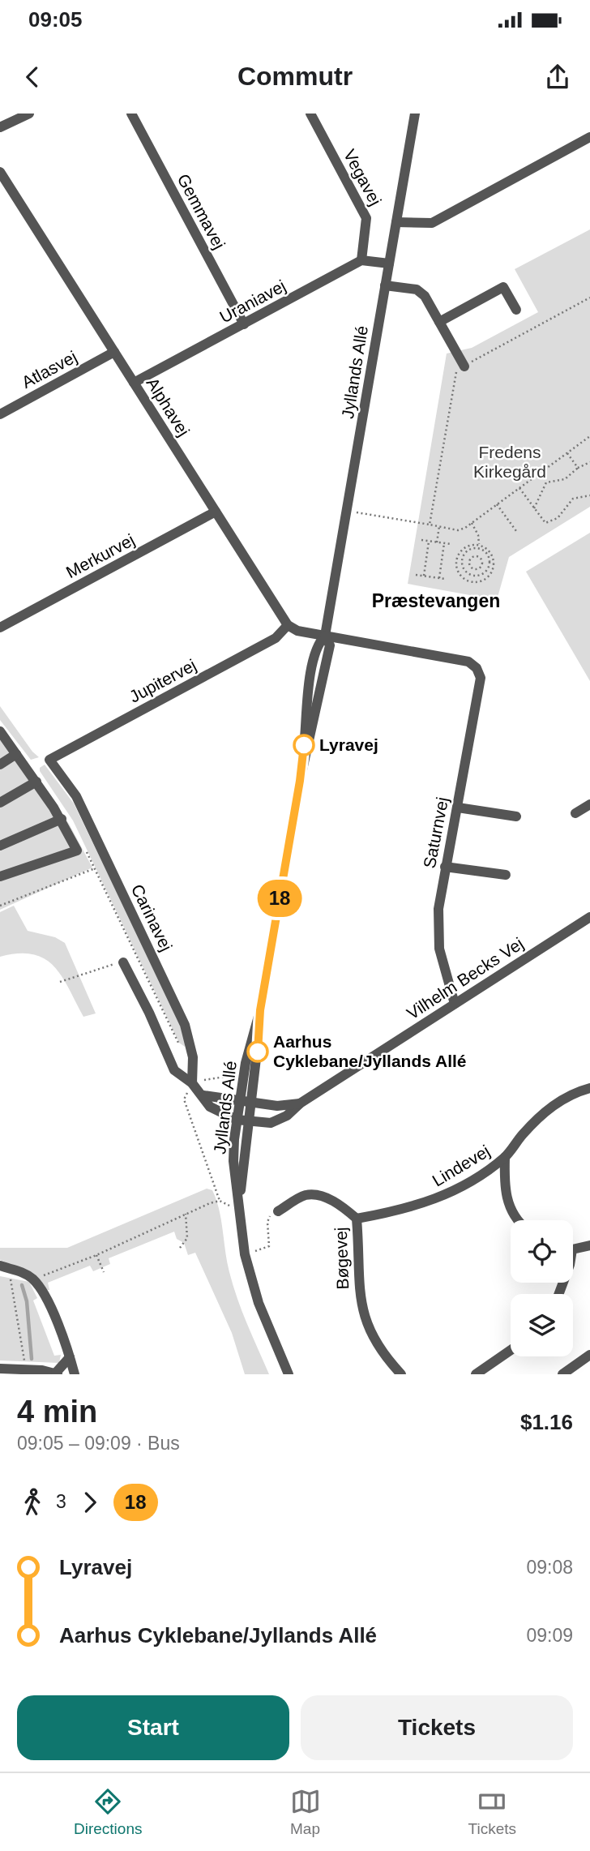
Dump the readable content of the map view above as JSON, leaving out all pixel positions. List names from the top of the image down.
{
  "streets": {
    "street": [
      "Vegavej",
      "Gemmavej",
      "Uraniavej",
      "Atlasvej",
      "Jyllands Allé",
      "Alphavej",
      "Merkurvej",
      "Jupitervej",
      "Saturnvej",
      "Carinavej",
      "Vilhelm Becks Vej",
      "Lindevej",
      "Bøgevej"
    ]
  },
  "crossings": [
    ["Vegavej", "Uraniavej"],
    ["Gemmavej", "Uraniavej"],
    ["Uraniavej", "Alphavej"],
    ["Atlasvej", "Alphavej"],
    ["Jyllands Allé", "Saturnvej"],
    ["Jyllands Allé", "Vilhelm Becks Vej"],
    ["Alphavej", "Merkurvej"],
    ["Alphavej", "Jupitervej"],
    ["Jupitervej", "Carinavej"],
    ["Saturnvej", "Vilhelm Becks Vej"],
    ["Lindevej", "Bøgevej"]
  ],
  "districts": ["Præstevangen"],
  "parks": ["Fredens Kirkegård"],
  "places": ["Lyravej", "Aarhus Cyklebane/Jyllands Allé"],
  "lines": ["bus line 18"],
  "page": {
    "status": "09:05",
    "header": "Commutr",
    "on_map": "18",
    "heading": ["4 min", "09:05 – 09:09 · Bus", "$1.16"],
    "legs": ["3", "18"],
    "list": [
      {
        "name": "Lyravej",
        "value": "09:08"
      },
      {
        "name": "Aarhus Cyklebane/Jyllands Allé",
        "value": "09:09"
      }
    ],
    "buttons": ["Start", "Tickets"],
    "tabs": ["Directions", "Map", "Tickets"]
  }
}
